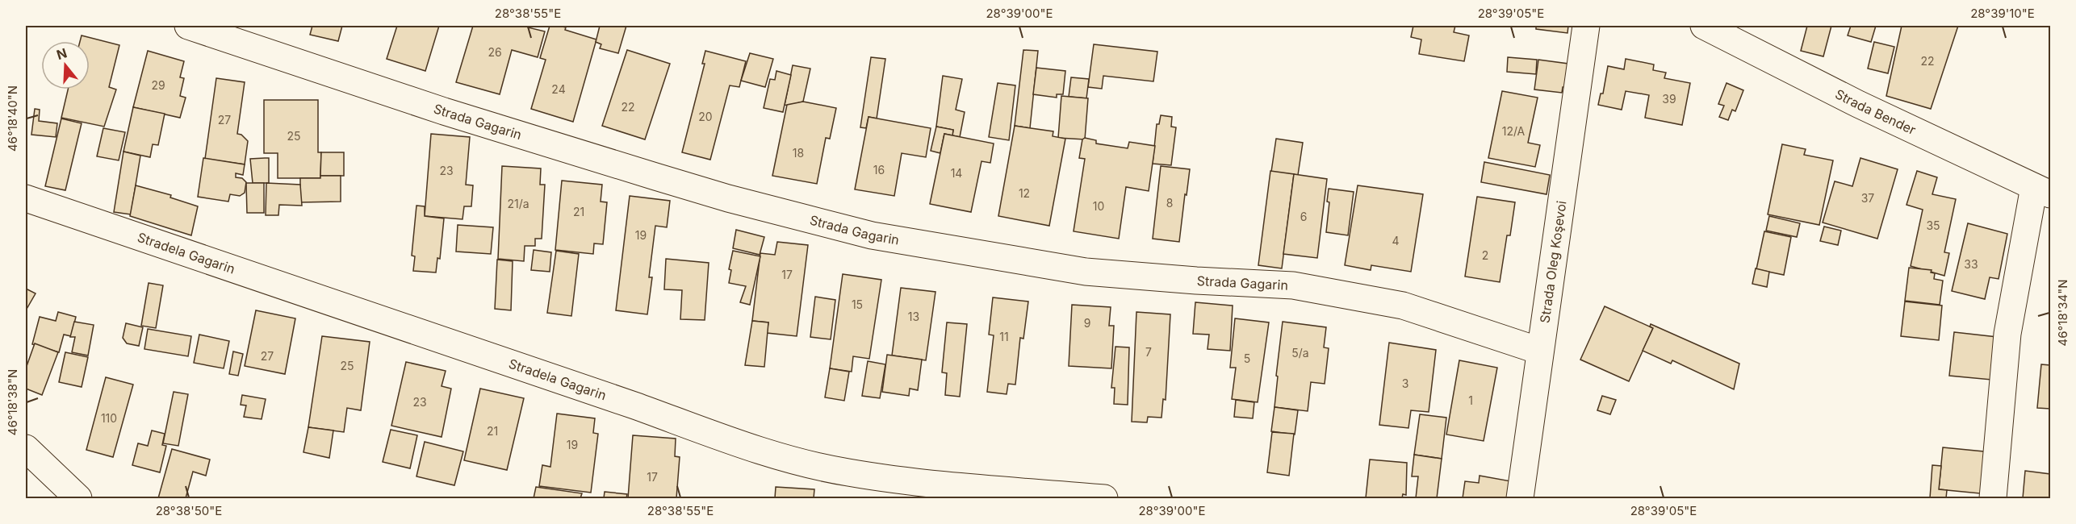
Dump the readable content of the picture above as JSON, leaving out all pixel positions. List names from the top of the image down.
{
  "streets": {
    "street": [
      "Strada Bender",
      "Strada Gagarin",
      "Stradela Gagarin",
      "Strada Oleg Koşevoi"
    ]
  },
  "crossings": [
    ["Strada Gagarin", "Strada Oleg Koşevoi"]
  ],
  "house_numbers": [
    "26",
    "22",
    "29",
    "24",
    "39",
    "22",
    "20",
    "27",
    "12/A",
    "25",
    "18",
    "16",
    "23",
    "14",
    "12",
    "37",
    "8",
    "21/a",
    "10",
    "21",
    "6",
    "35",
    "19",
    "4",
    "2",
    "33",
    "17",
    "15",
    "13",
    "9",
    "11",
    "7",
    "5/a",
    "27",
    "5",
    "25",
    "3",
    "1",
    "23",
    "110",
    "21",
    "19",
    "17"
  ],
  "north": "top",
  "coordinates": [
    "28°38'55\"E",
    "28°39'00\"E",
    "28°39'05\"E",
    "28°39'10\"E",
    "46°18'40\"N",
    "46°18'34\"N",
    "46°18'38\"N",
    "28°38'50\"E"
  ]
}
